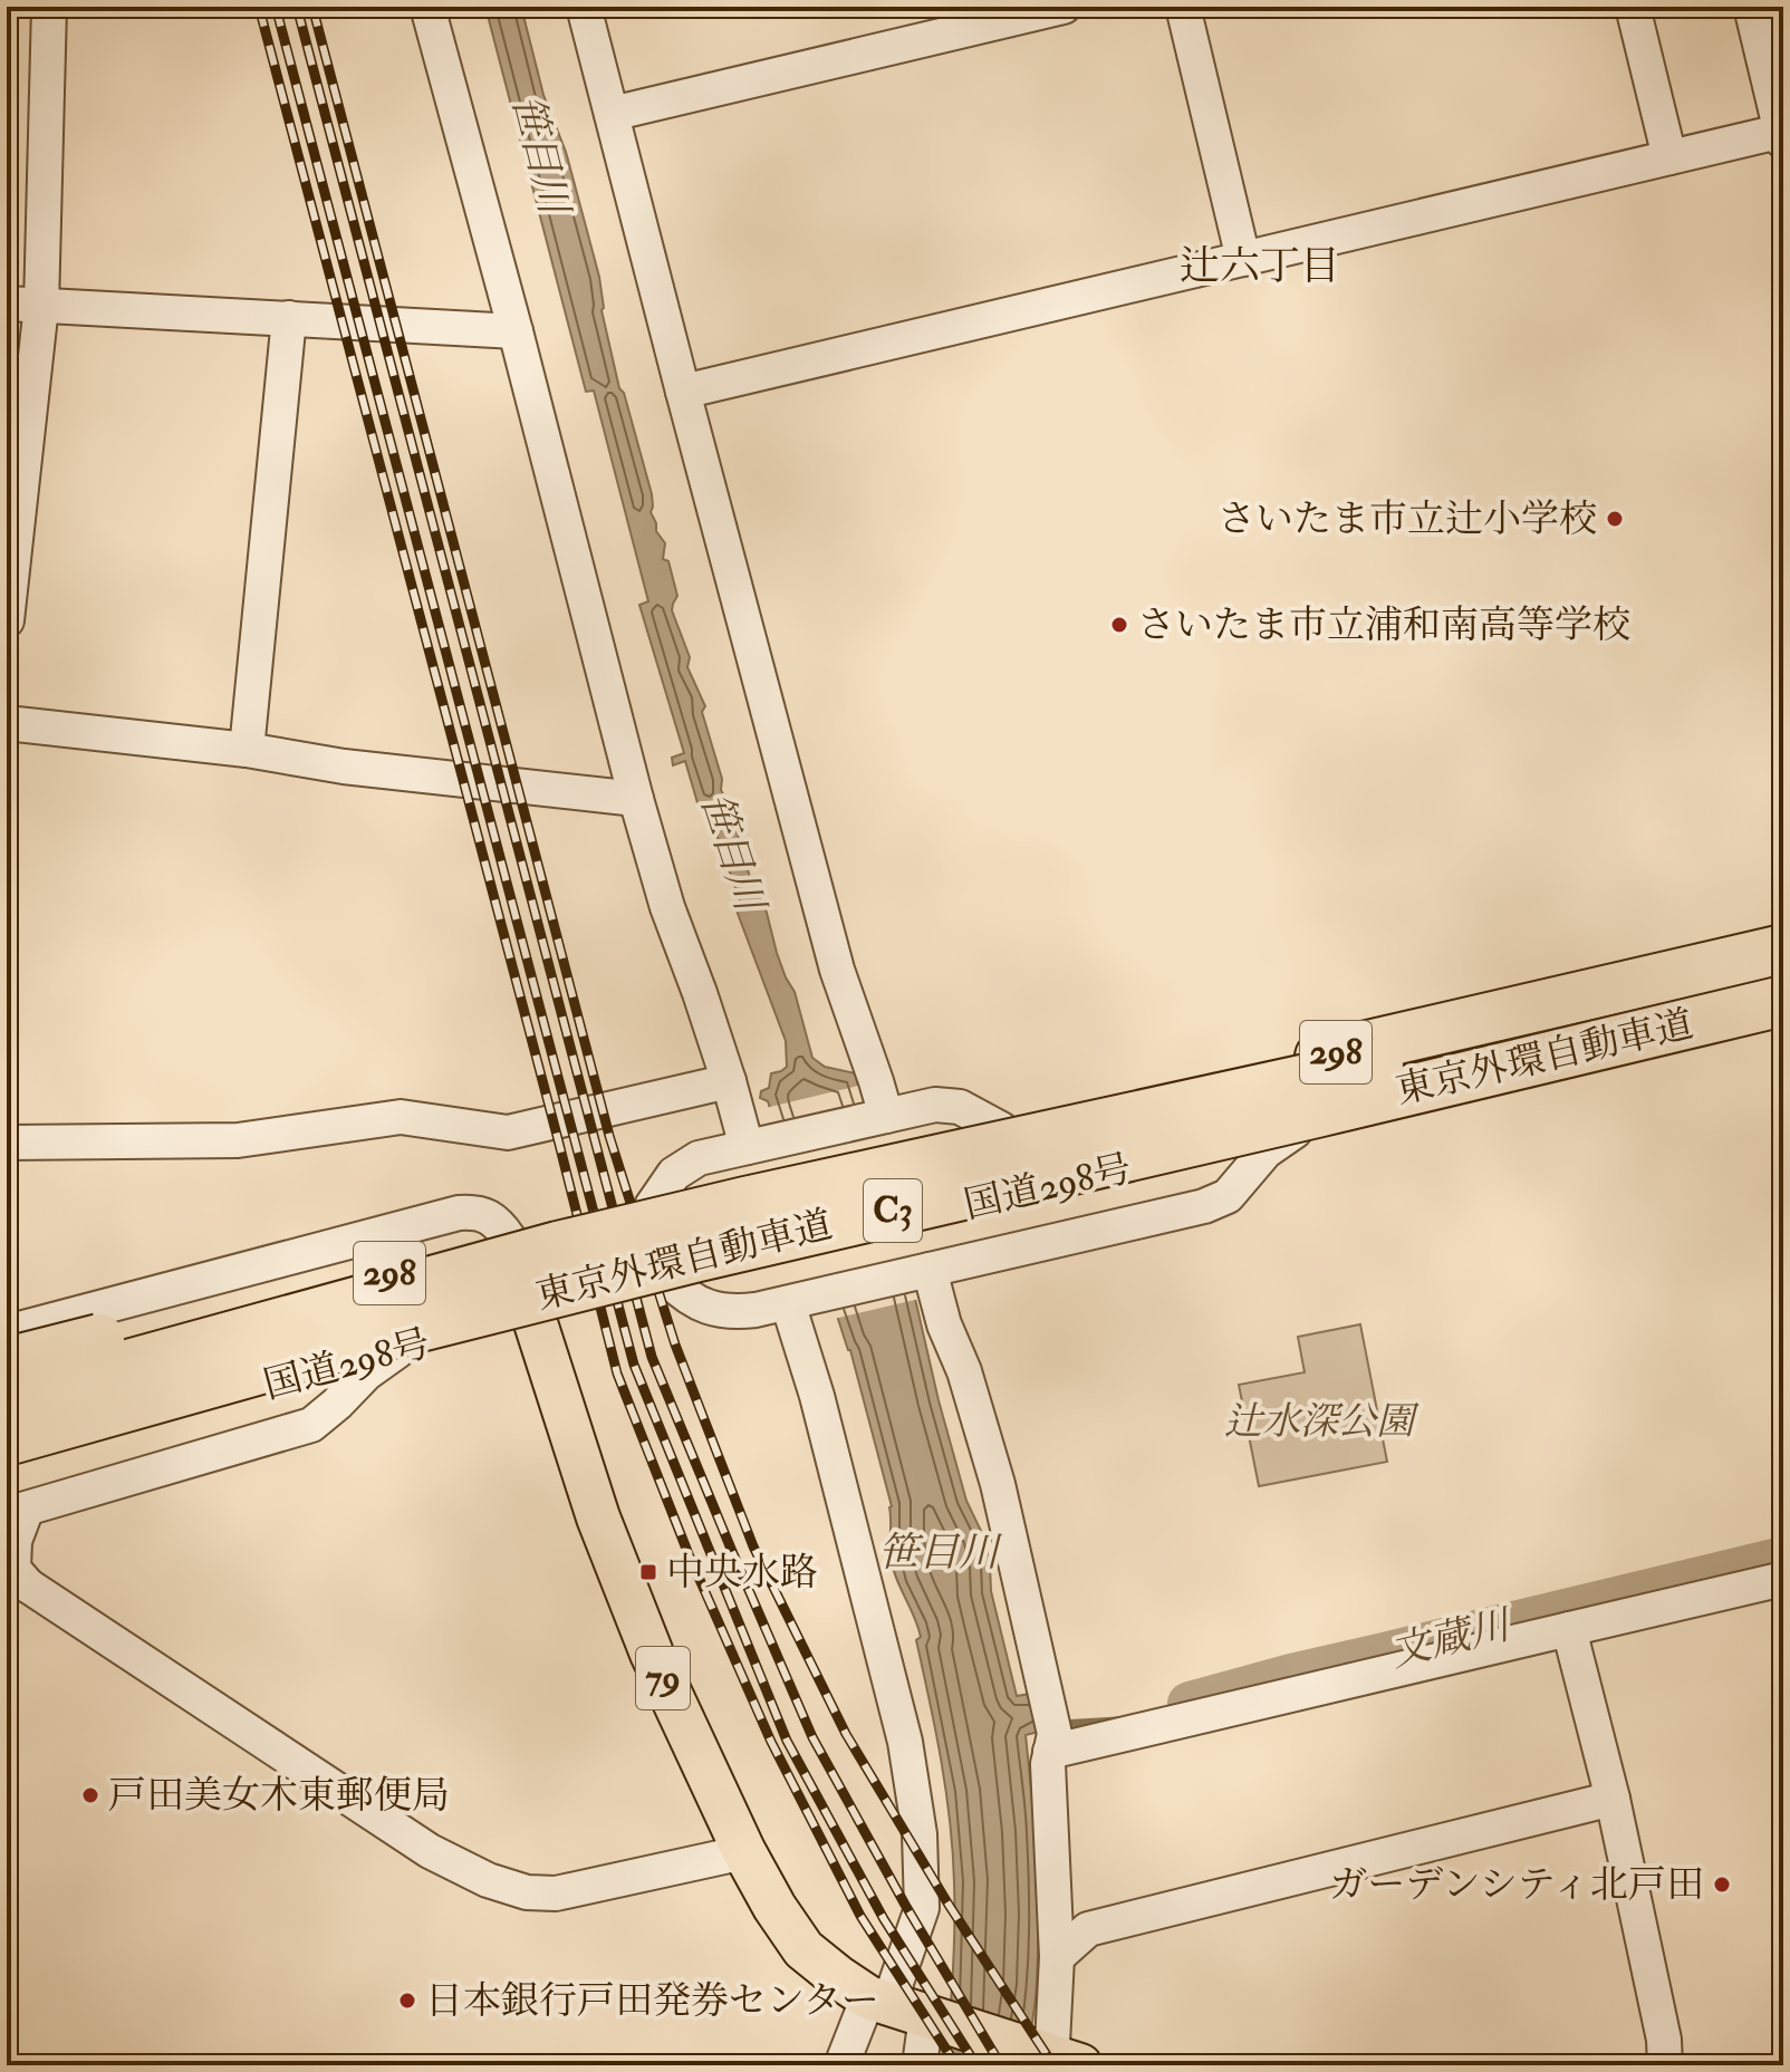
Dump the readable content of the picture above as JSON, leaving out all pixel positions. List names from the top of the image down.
{
  "streets": {
    "highway": [
      "298",
      "東京外環自動車道",
      "国道298号",
      "C3"
    ],
    "main road": ["79"]
  },
  "crossings": [
    ["国道298号", "79"]
  ],
  "districts": ["辻六丁目"],
  "water": ["笹目川", "文蔵川"],
  "parks": ["辻水深公園"],
  "places": {
    "other": [
      "さいたま市立辻小学校",
      "さいたま市立浦和南高等学校",
      "戸田美女木東郵便局",
      "ガーデンシティ北戸田",
      "日本銀行戸田発券センター"
    ],
    "transit": ["中央水路"]
  }
}
